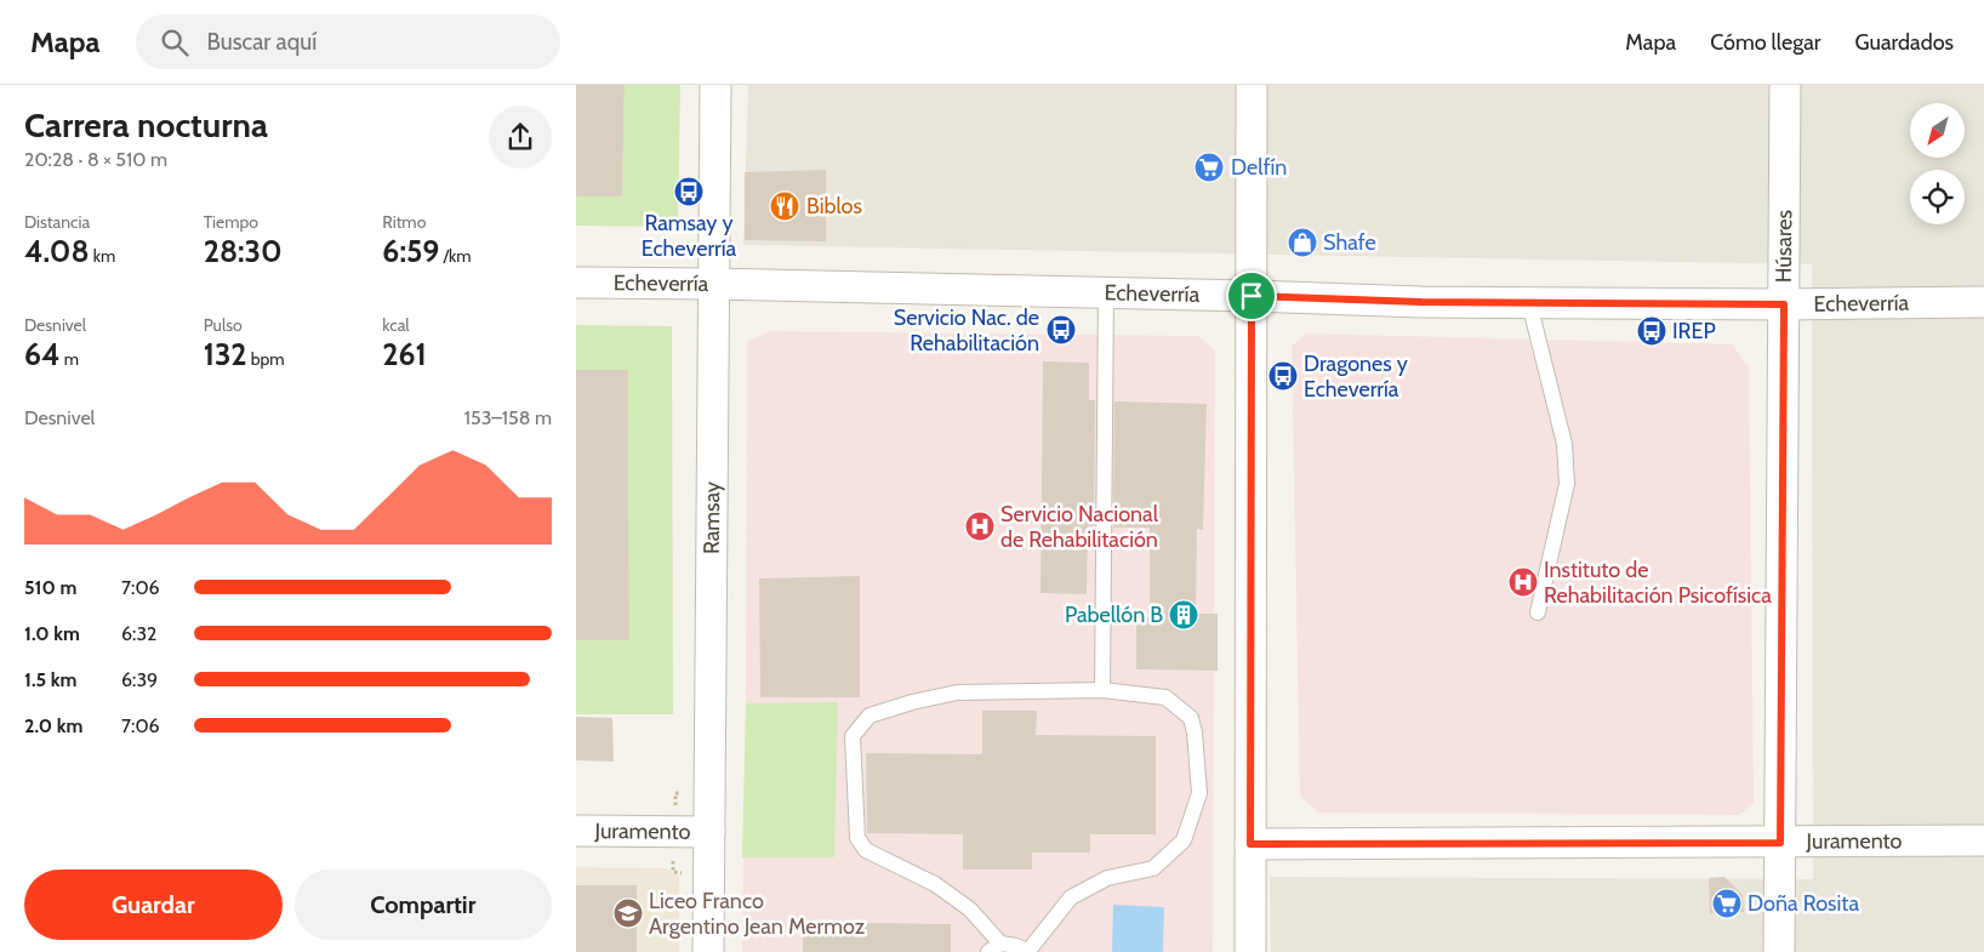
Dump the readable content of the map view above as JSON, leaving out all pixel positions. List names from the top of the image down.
{
  "streets": {
    "street": [
      "Húsares",
      "Echeverría",
      "Ramsay",
      "Juramento"
    ]
  },
  "crossings": [
    ["Húsares", "Echeverría"],
    ["Húsares", "Juramento"],
    ["Echeverría", "Ramsay"],
    ["Ramsay", "Juramento"]
  ],
  "places": {
    "supermarket": ["Delfín", "Doña Rosita"],
    "bus stop": [
      "Ramsay y Echeverría",
      "Servicio Nac. de Rehabilitación",
      "IREP",
      "Dragones y Echeverría"
    ],
    "restaurant": ["Biblos"],
    "shop": ["Shafe"],
    "hospital": ["Servicio Nacional de Rehabilitación", "Instituto de Rehabilitación Psicofísica"],
    "building": ["Pabellón B"],
    "school or university": ["Liceo Franco Argentino Jean Mermoz"]
  },
  "north": "bottom left",
  "page": {
    "header": "Mapa",
    "search": "Buscar aquí",
    "nav": ["Mapa", "Cómo llegar", "Guardados"],
    "heading": ["Carrera nocturna", "20:28 · 8 × 510 m"],
    "stats": [
      ["Distancia", "4.08 km"],
      ["Tiempo", "28:30"],
      ["Ritmo", "6:59 /km"],
      ["Desnivel", "64 m"],
      ["Pulso", "132 bpm"],
      ["kcal", "261"]
    ],
    "chart": ["Desnivel", "153–158 m"],
    "list": [
      {
        "name": "510 m",
        "note": "7:06"
      },
      {
        "name": "1.0 km",
        "note": "6:32"
      },
      {
        "name": "1.5 km",
        "note": "6:39"
      },
      {
        "name": "2.0 km",
        "note": "7:06"
      }
    ],
    "buttons": ["Guardar", "Compartir"]
  }
}
